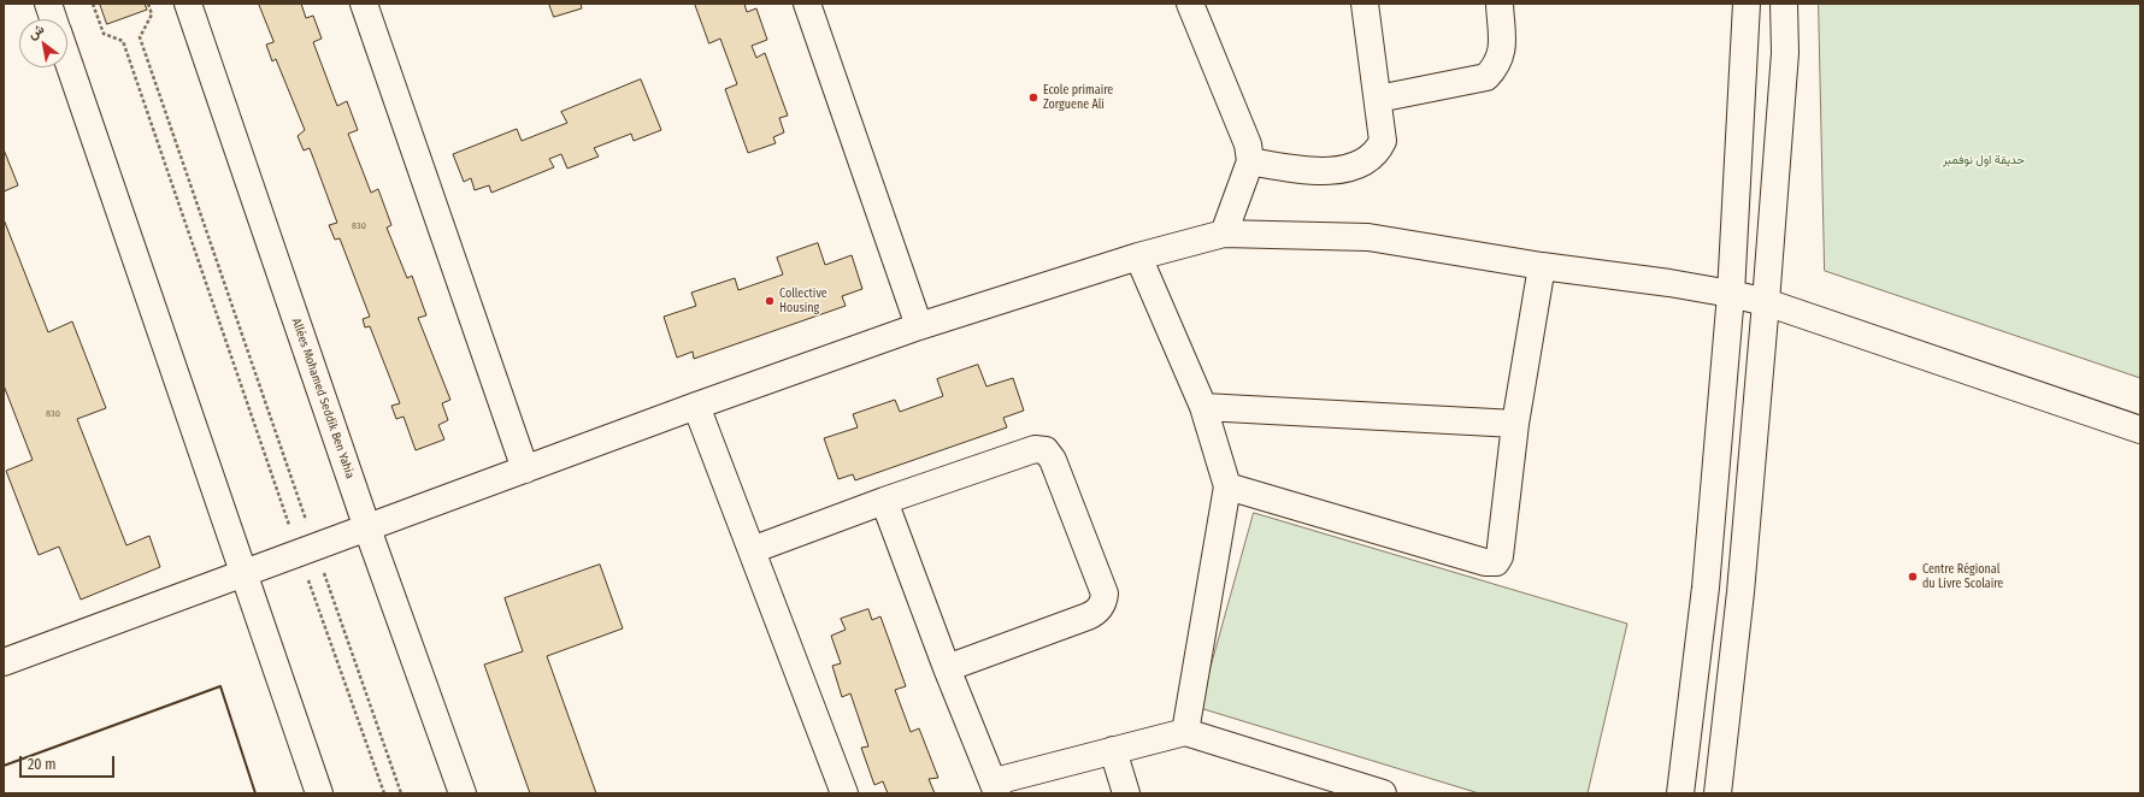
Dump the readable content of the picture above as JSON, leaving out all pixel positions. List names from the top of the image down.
{
  "streets": {
    "street": ["Allées Mohamed Seddik Ben Yahia"]
  },
  "parks": ["حديقة اول نوفمبر"],
  "places": ["Ecole primaire Zorguene Ali", "Collective Housing", "Centre Régional du Livre Scolaire"],
  "house_numbers": ["830", "830"],
  "scale_bar": "20 m",
  "north": "top left"
}
